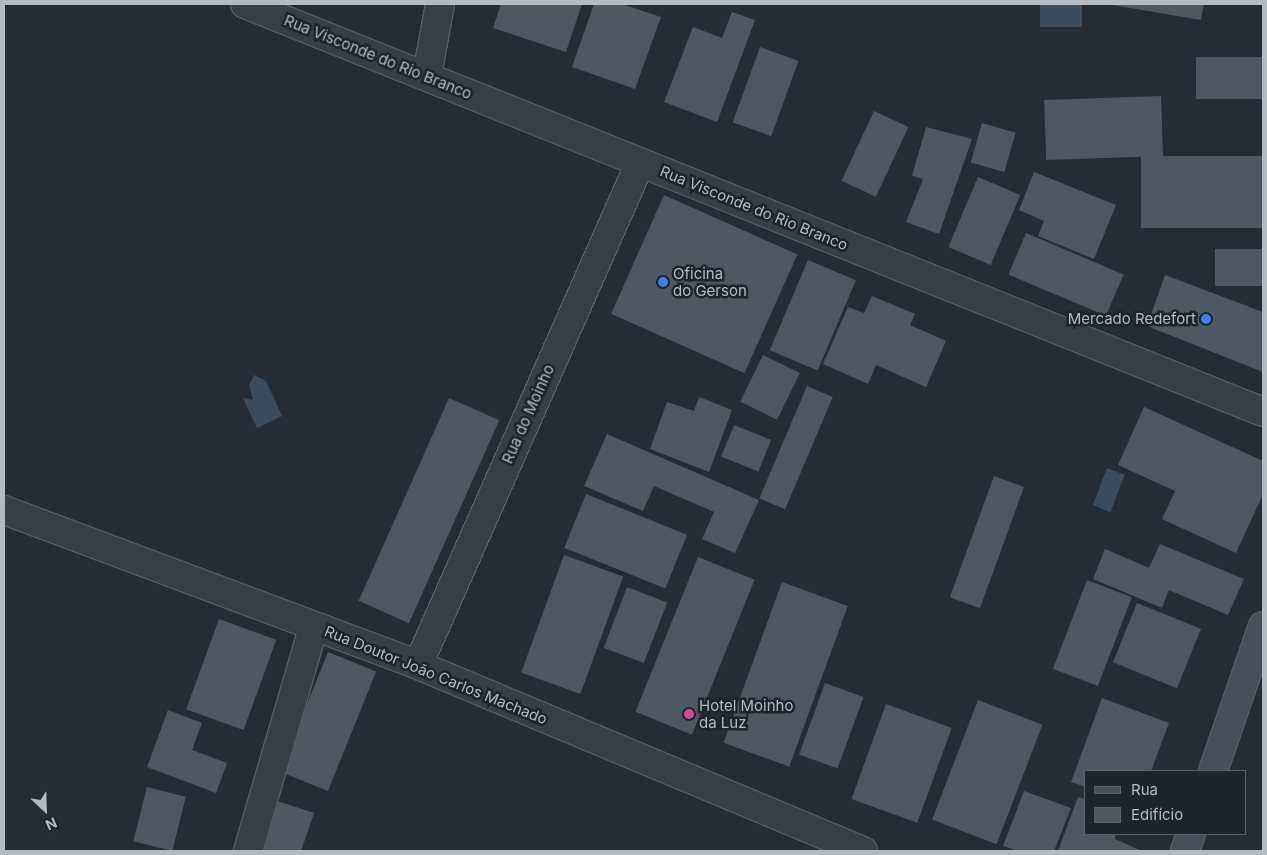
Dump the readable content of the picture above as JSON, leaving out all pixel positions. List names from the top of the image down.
{
  "streets": {
    "street": ["Rua Visconde do Rio Branco", "Rua do Moinho", "Rua Doutor João Carlos Machado"]
  },
  "crossings": [
    ["Rua Visconde do Rio Branco", "Rua do Moinho"],
    ["Rua do Moinho", "Rua Doutor João Carlos Machado"]
  ],
  "places": ["Oficina do Gerson", "Mercado Redefort", "Hotel Moinho da Luz"],
  "legend": ["Rua", "Edifício"],
  "north": "bottom right"
}
